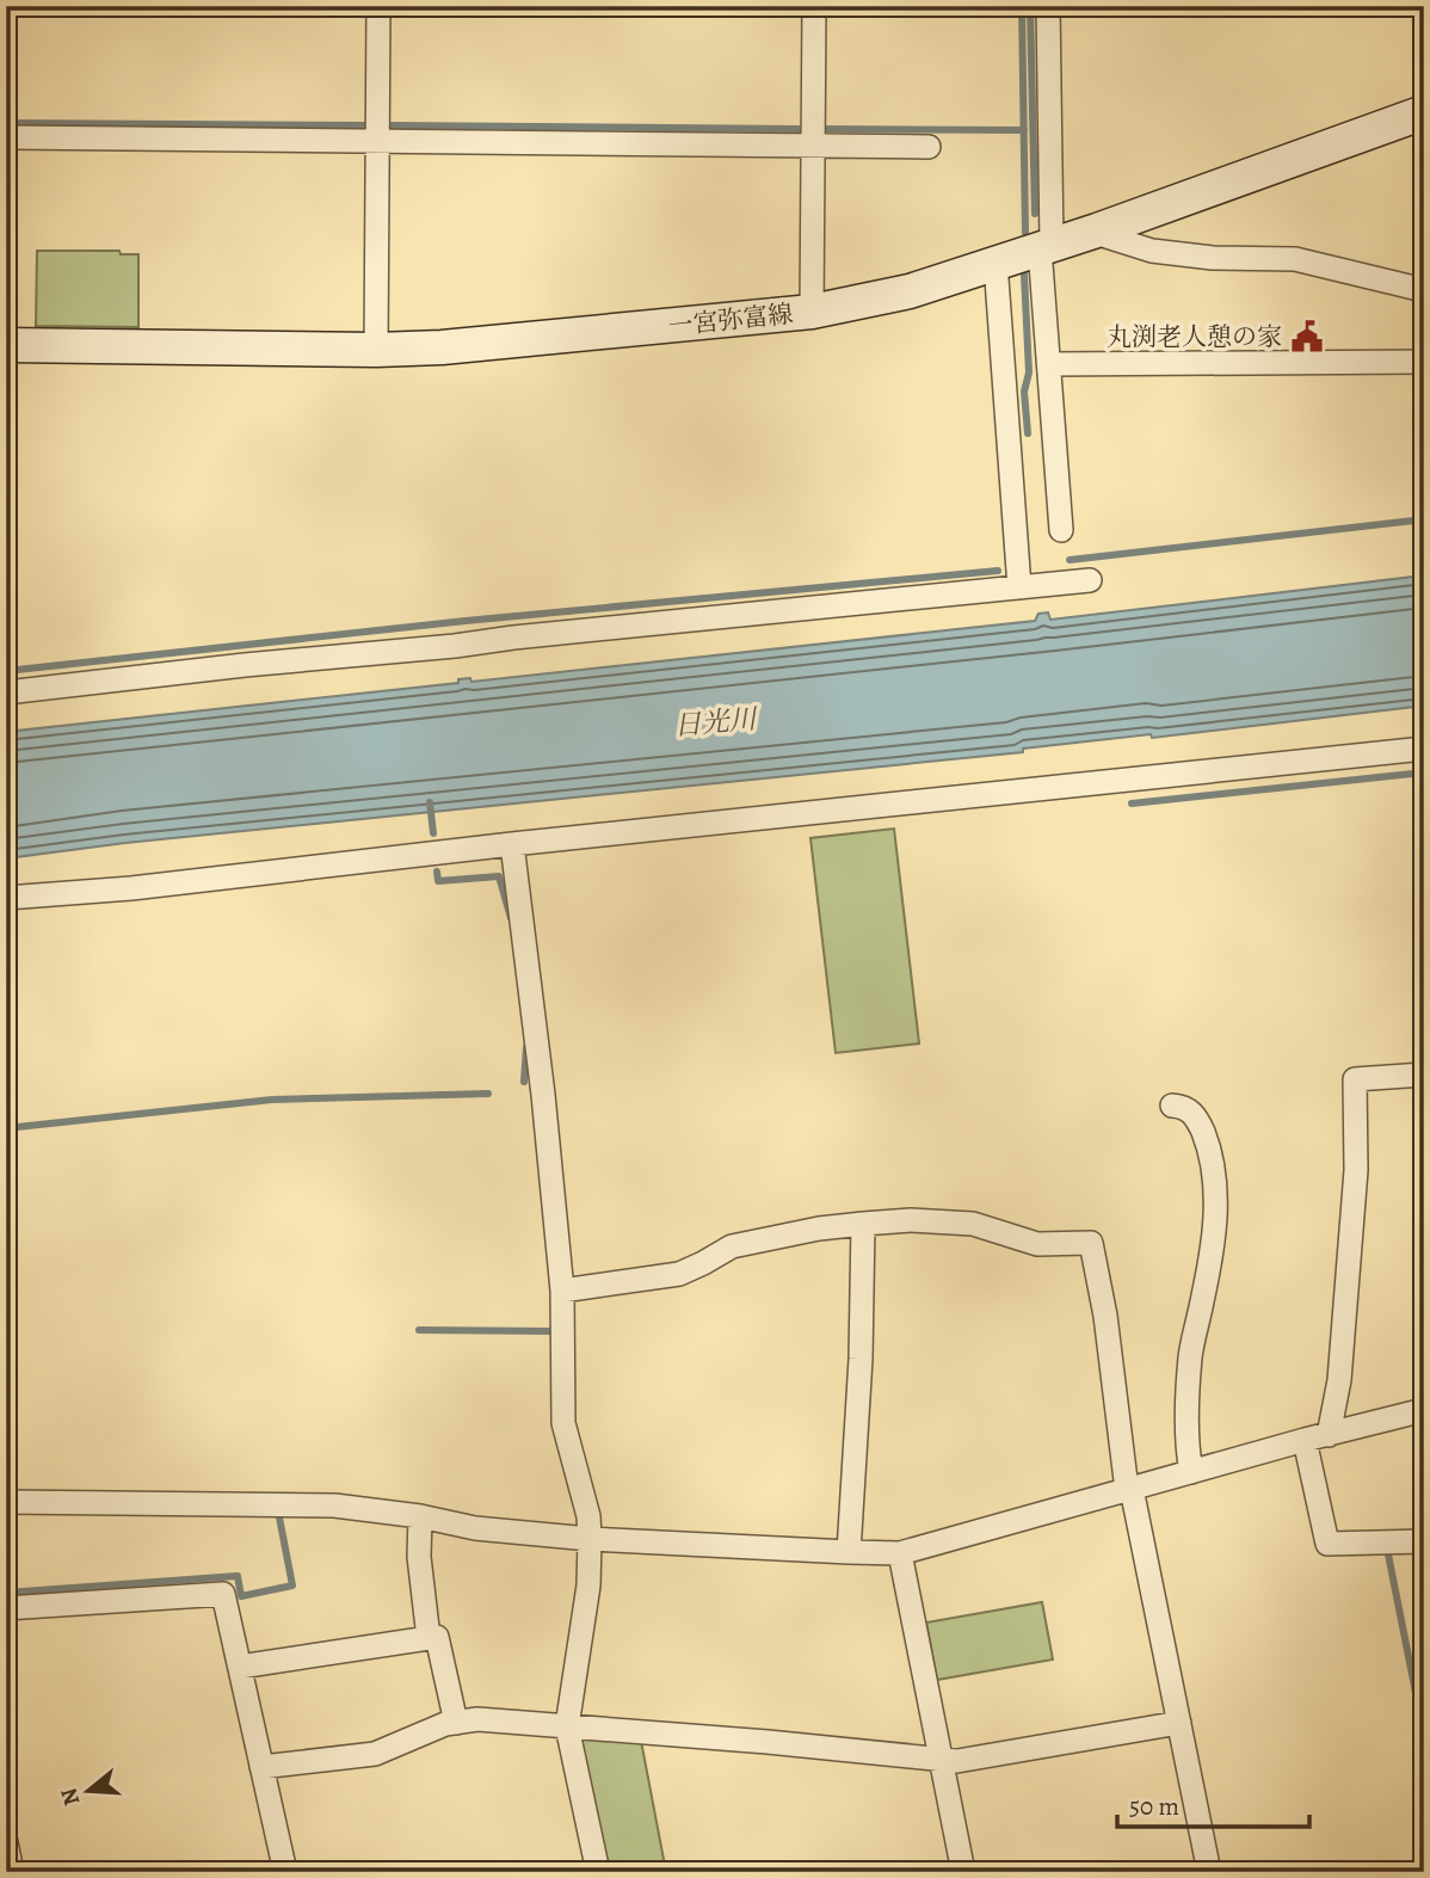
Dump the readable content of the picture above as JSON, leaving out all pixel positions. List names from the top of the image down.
{
  "streets": {
    "main road": ["一宮弥富線"]
  },
  "water": ["日光川"],
  "places": {
    "public building": ["丸渕老人憩の家"]
  },
  "scale_bar": "50 m",
  "north": "left"
}
